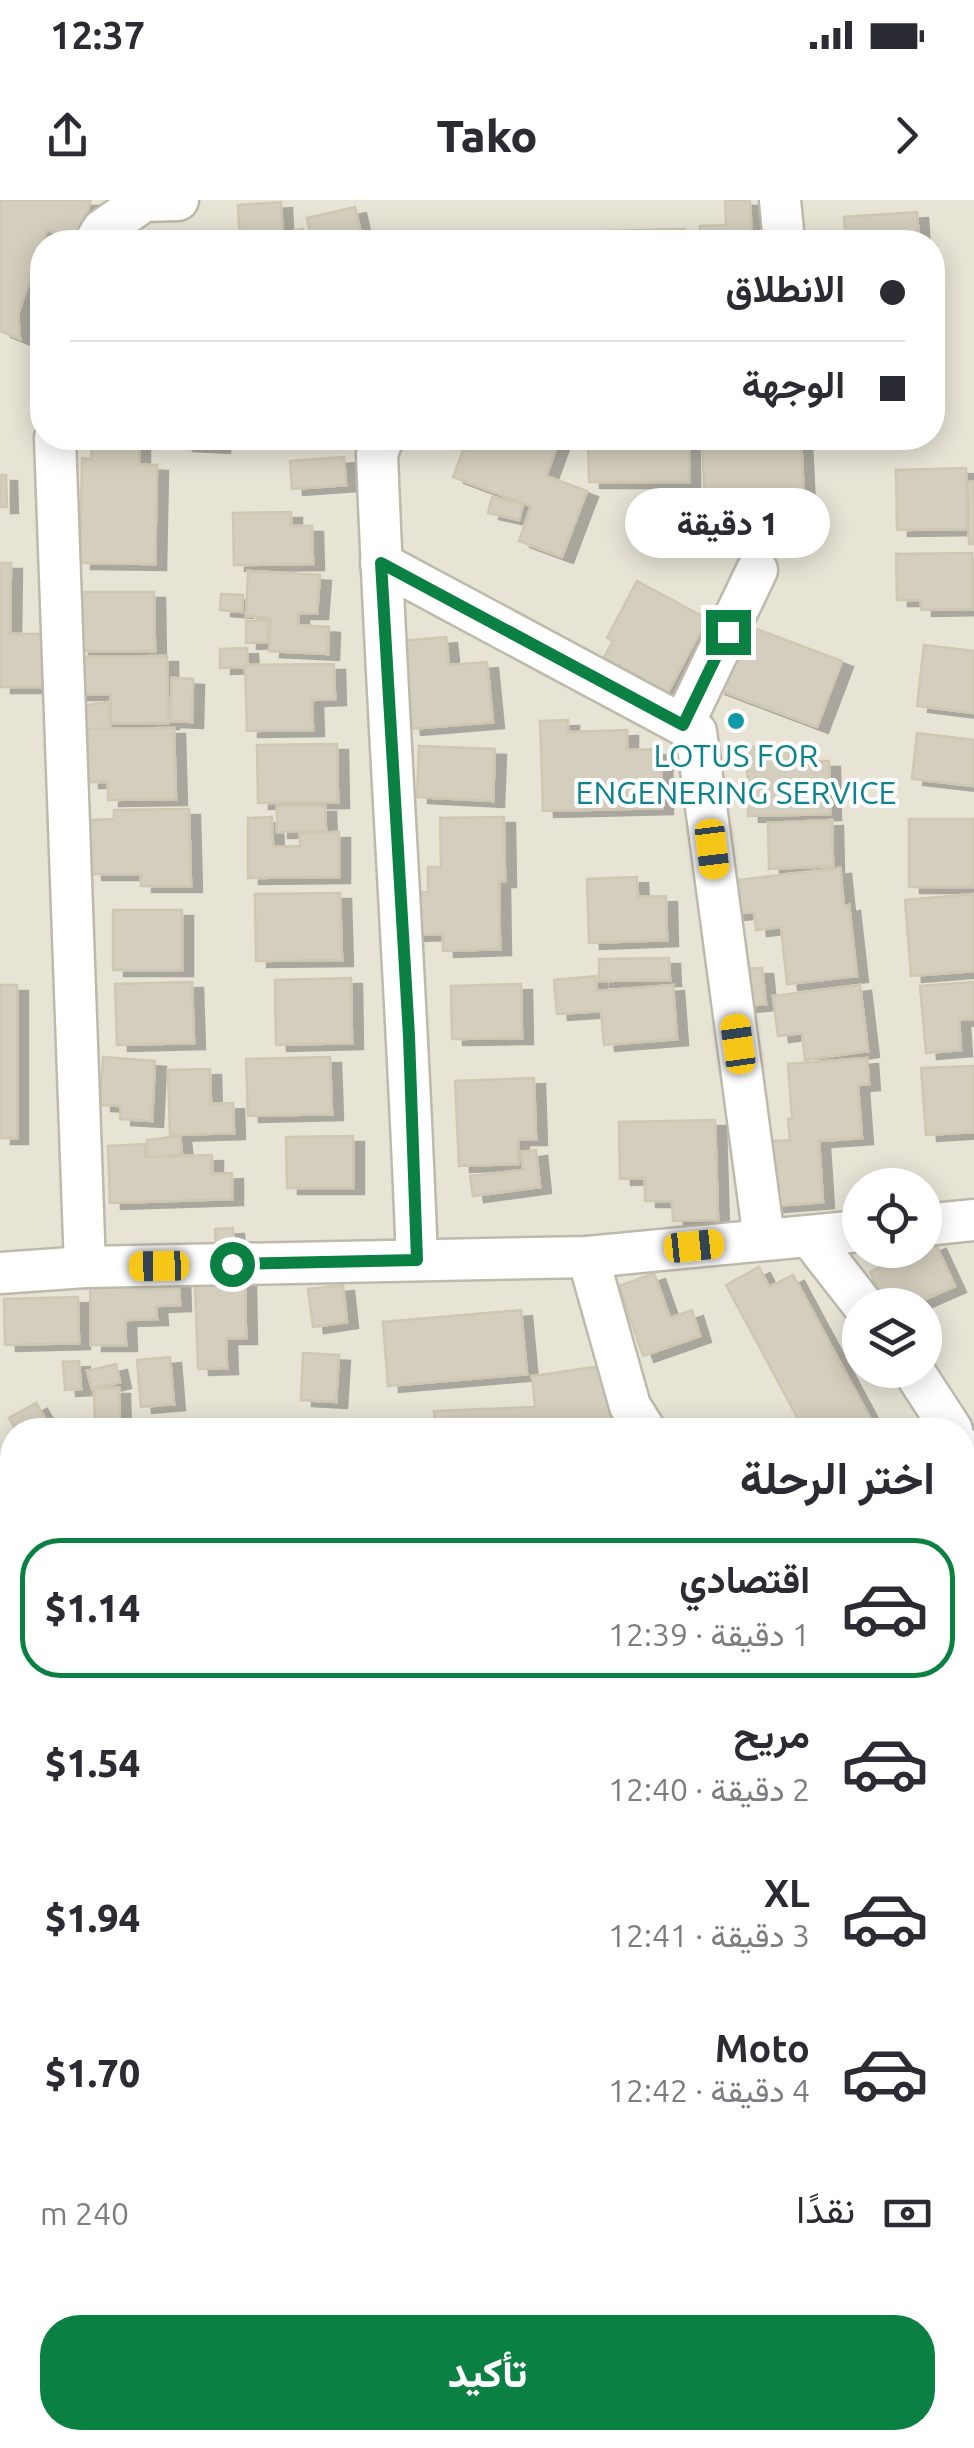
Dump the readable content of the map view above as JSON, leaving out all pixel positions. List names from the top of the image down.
{
  "places": ["LOTUS FOR ENGENERING SERVICE"],
  "page": {
    "status": "12:37",
    "header": "Tako",
    "banner": ["الانطلاق", "الوجهة"],
    "bubble": "1 دقيقة",
    "heading": "اختر الرحلة",
    "list": [
      {
        "name": "اقتصادي",
        "note": "1 دقيقة · 12:39",
        "value": "$1.14"
      },
      {
        "name": "مريح",
        "note": "2 دقيقة · 12:40",
        "value": "$1.54"
      },
      {
        "name": "XL",
        "note": "3 دقيقة · 12:41",
        "value": "$1.94"
      },
      {
        "name": "Moto",
        "note": "4 دقيقة · 12:42",
        "value": "$1.70"
      }
    ],
    "pay": ["نقدًا", "240 m"],
    "buttons": "تأكيد"
  }
}
